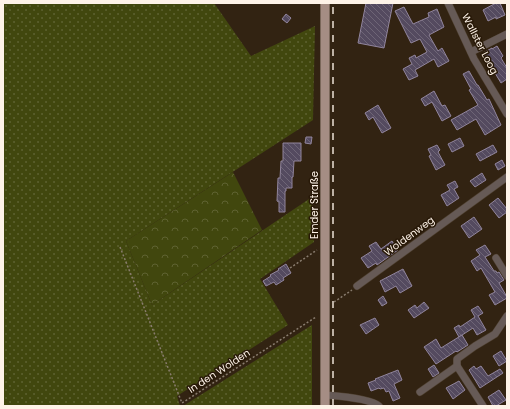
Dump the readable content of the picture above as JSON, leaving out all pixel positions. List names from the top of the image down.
{
  "streets": {
    "main road": ["Emder Straße"],
    "street": ["Wallster Loog", "Woldenweg"],
    "path": ["In den Wolden"]
  },
  "crossings": [
    ["Emder Straße", "In den Wolden"]
  ]
}
